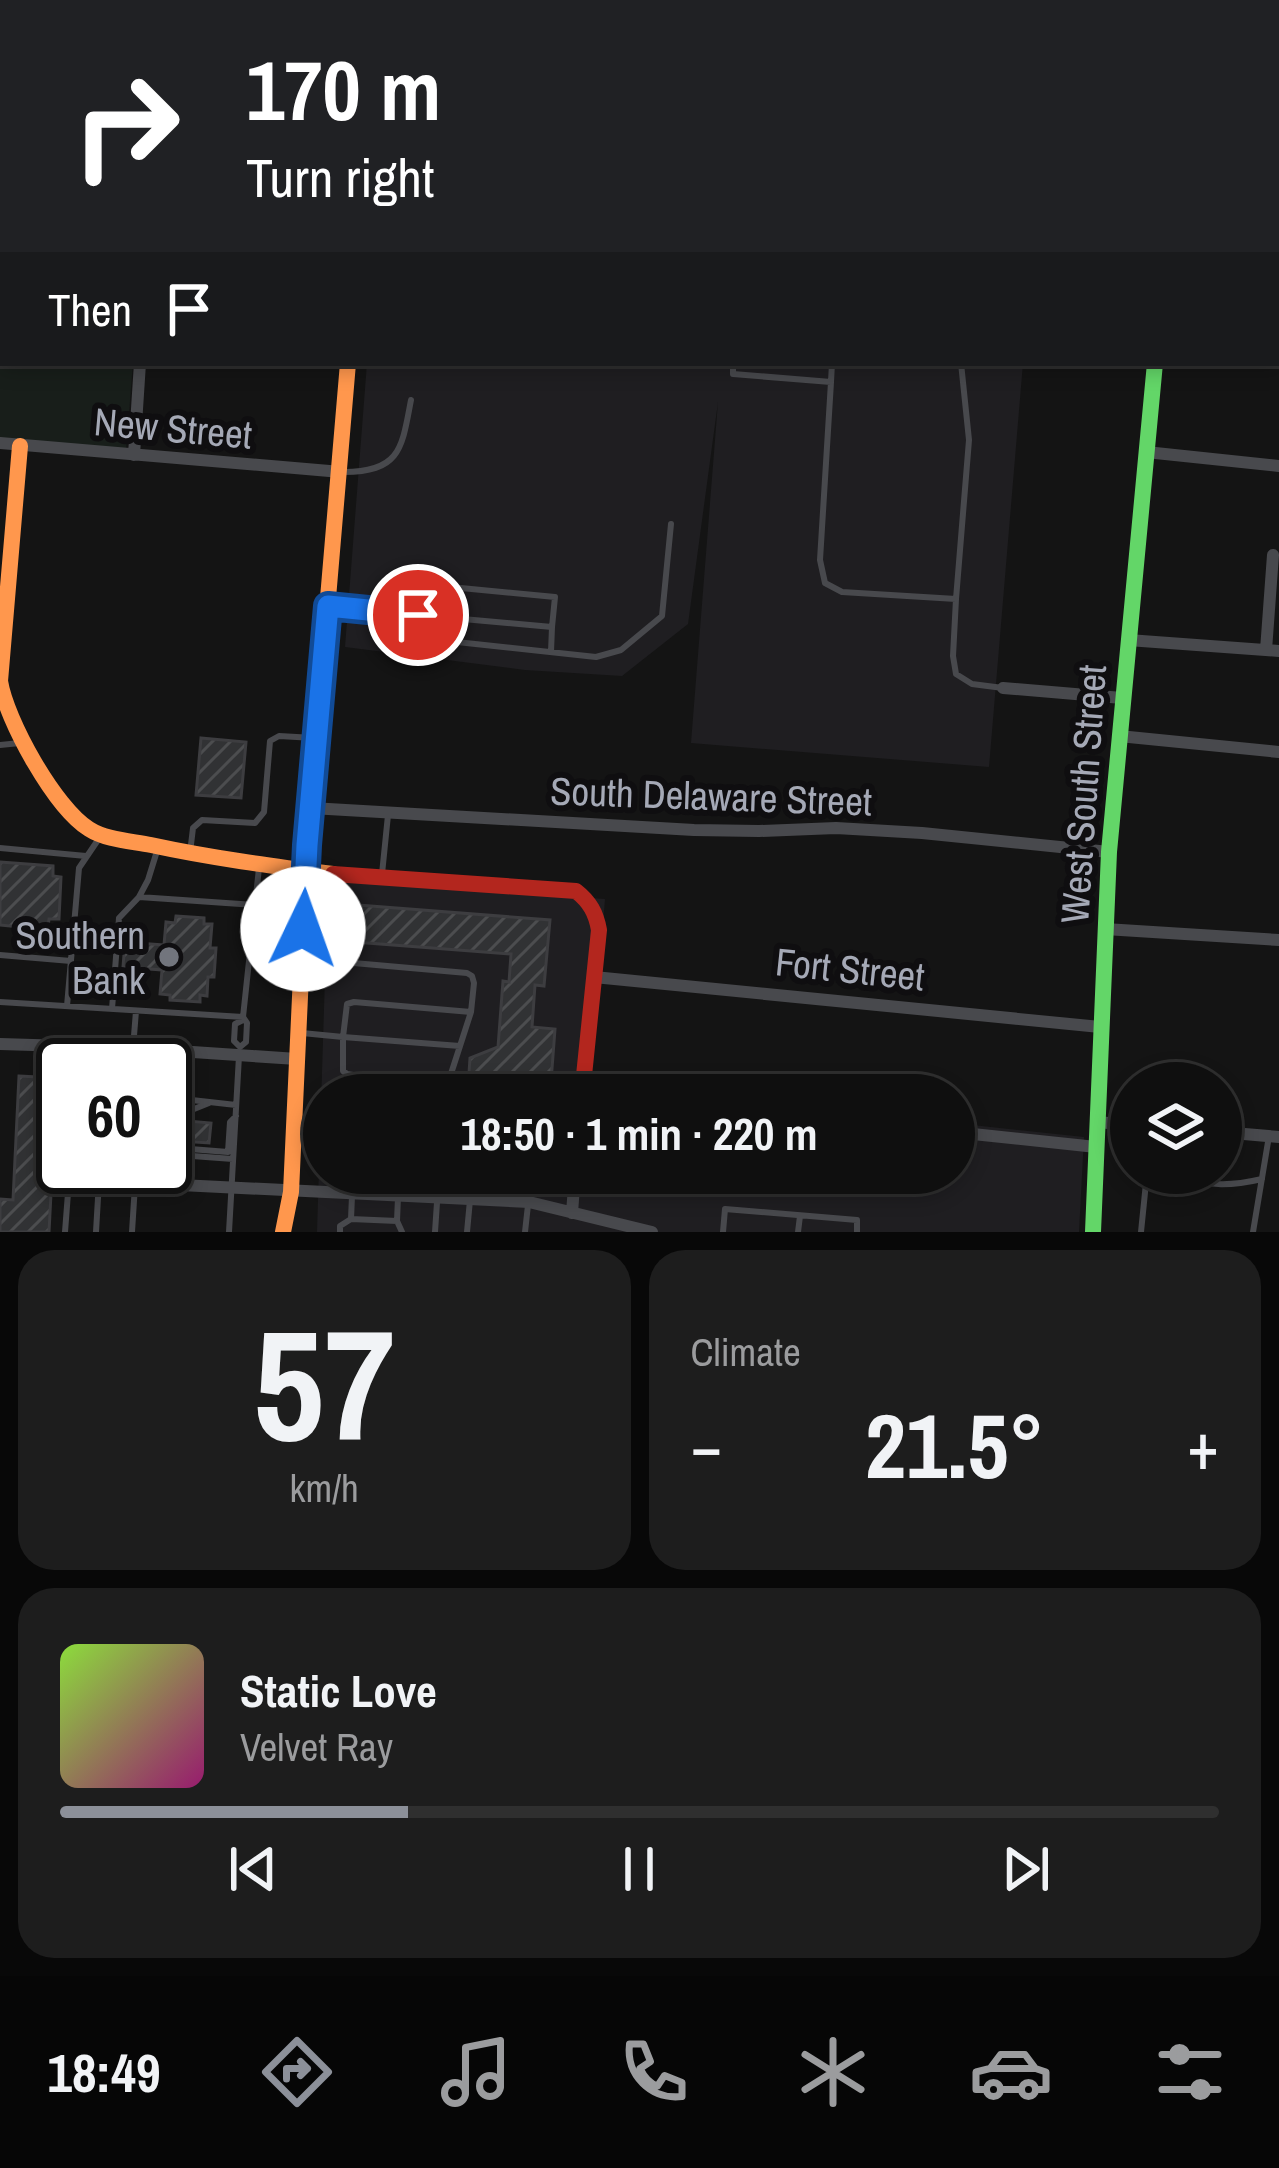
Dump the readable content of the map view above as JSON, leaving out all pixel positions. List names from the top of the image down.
{
  "streets": {
    "street": [
      "New Street",
      "West South Street",
      "South Delaware Street",
      "Fort Street"
    ]
  },
  "crossings": [
    ["West South Street", "South Delaware Street"],
    ["West South Street", "Fort Street"]
  ],
  "places": ["Southern Bank"],
  "page": {
    "turn": ["170 m", "Turn right"],
    "then": "Then",
    "limit": "60",
    "trip": "18:50 · 1 min · 220 m",
    "tile": [
      ["57", "km/h"],
      "Climate"
    ],
    "heat": ["−", "21.5°", "+"],
    "song": ["Static Love", "Velvet Ray"],
    "tabs": "18:49"
  }
}
